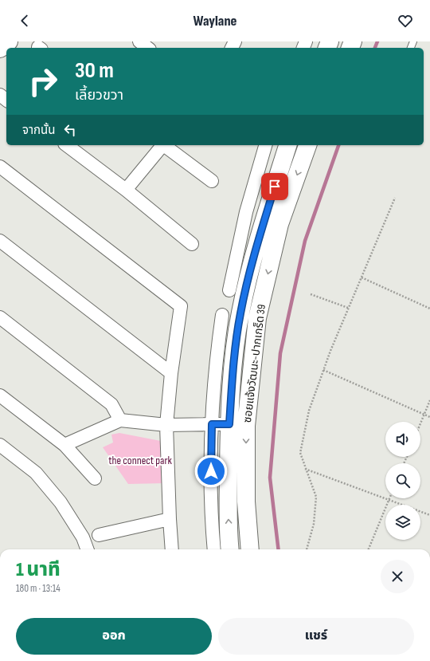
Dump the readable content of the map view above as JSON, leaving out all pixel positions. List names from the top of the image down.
{
  "streets": {
    "main road": ["ซอยแจ้งวัฒนะ-ปากเกร็ด 39"]
  },
  "parks": ["the connect park"],
  "page": {
    "header": "Waylane",
    "turn": ["30 m", "เลี้ยวขวา"],
    "then": "จากนั้น",
    "heading": ["1 นาที", "180 m · 13:14"],
    "buttons": ["ออก", "แชร์"]
  }
}
